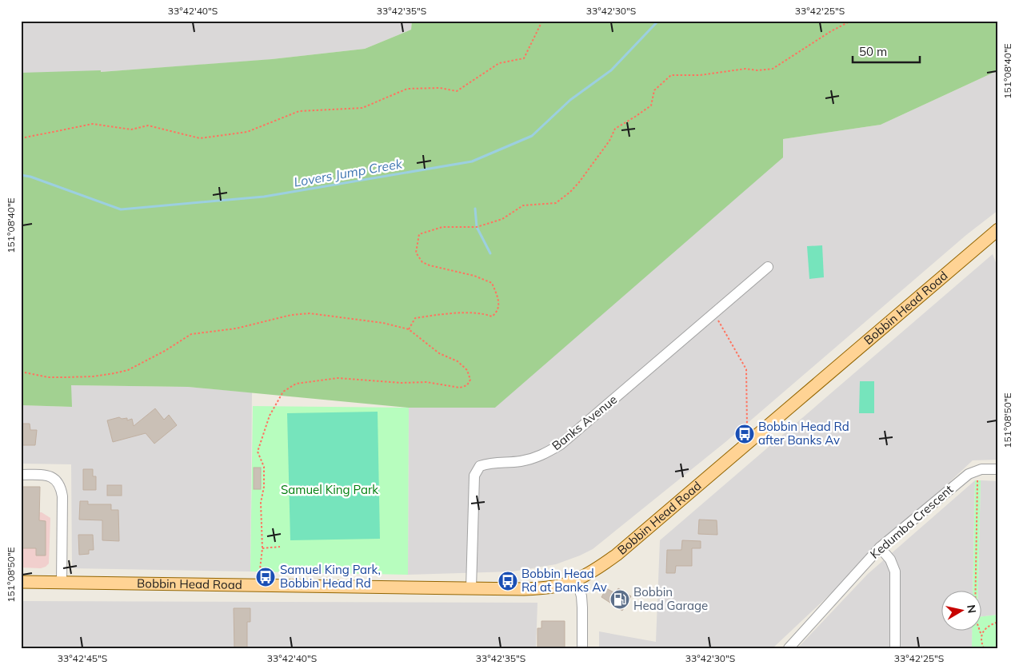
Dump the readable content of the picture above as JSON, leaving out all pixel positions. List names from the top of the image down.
{
  "streets": {
    "main road": ["Bobbin Head Road"],
    "street": ["Banks Avenue", "Kedumba Crescent"]
  },
  "crossings": [
    ["Bobbin Head Road", "Banks Avenue"]
  ],
  "water": ["Lovers Jump Creek"],
  "parks": ["Samuel King Park"],
  "places": {
    "bus stop": ["Bobbin Head Rd after Banks Av", "Samuel King Park, Bobbin Head Rd", "Bobbin Head Rd at Banks Av"],
    "fuel station": ["Bobbin Head Garage"]
  },
  "scale_bar": "50 m",
  "north": "right",
  "coordinates": [
    "33°42'40\"S",
    "33°42'35\"S",
    "33°42'30\"S",
    "33°42'25\"S",
    "151°08'40\"E",
    "151°08'50\"E",
    "33°42'45\"S"
  ]
}
